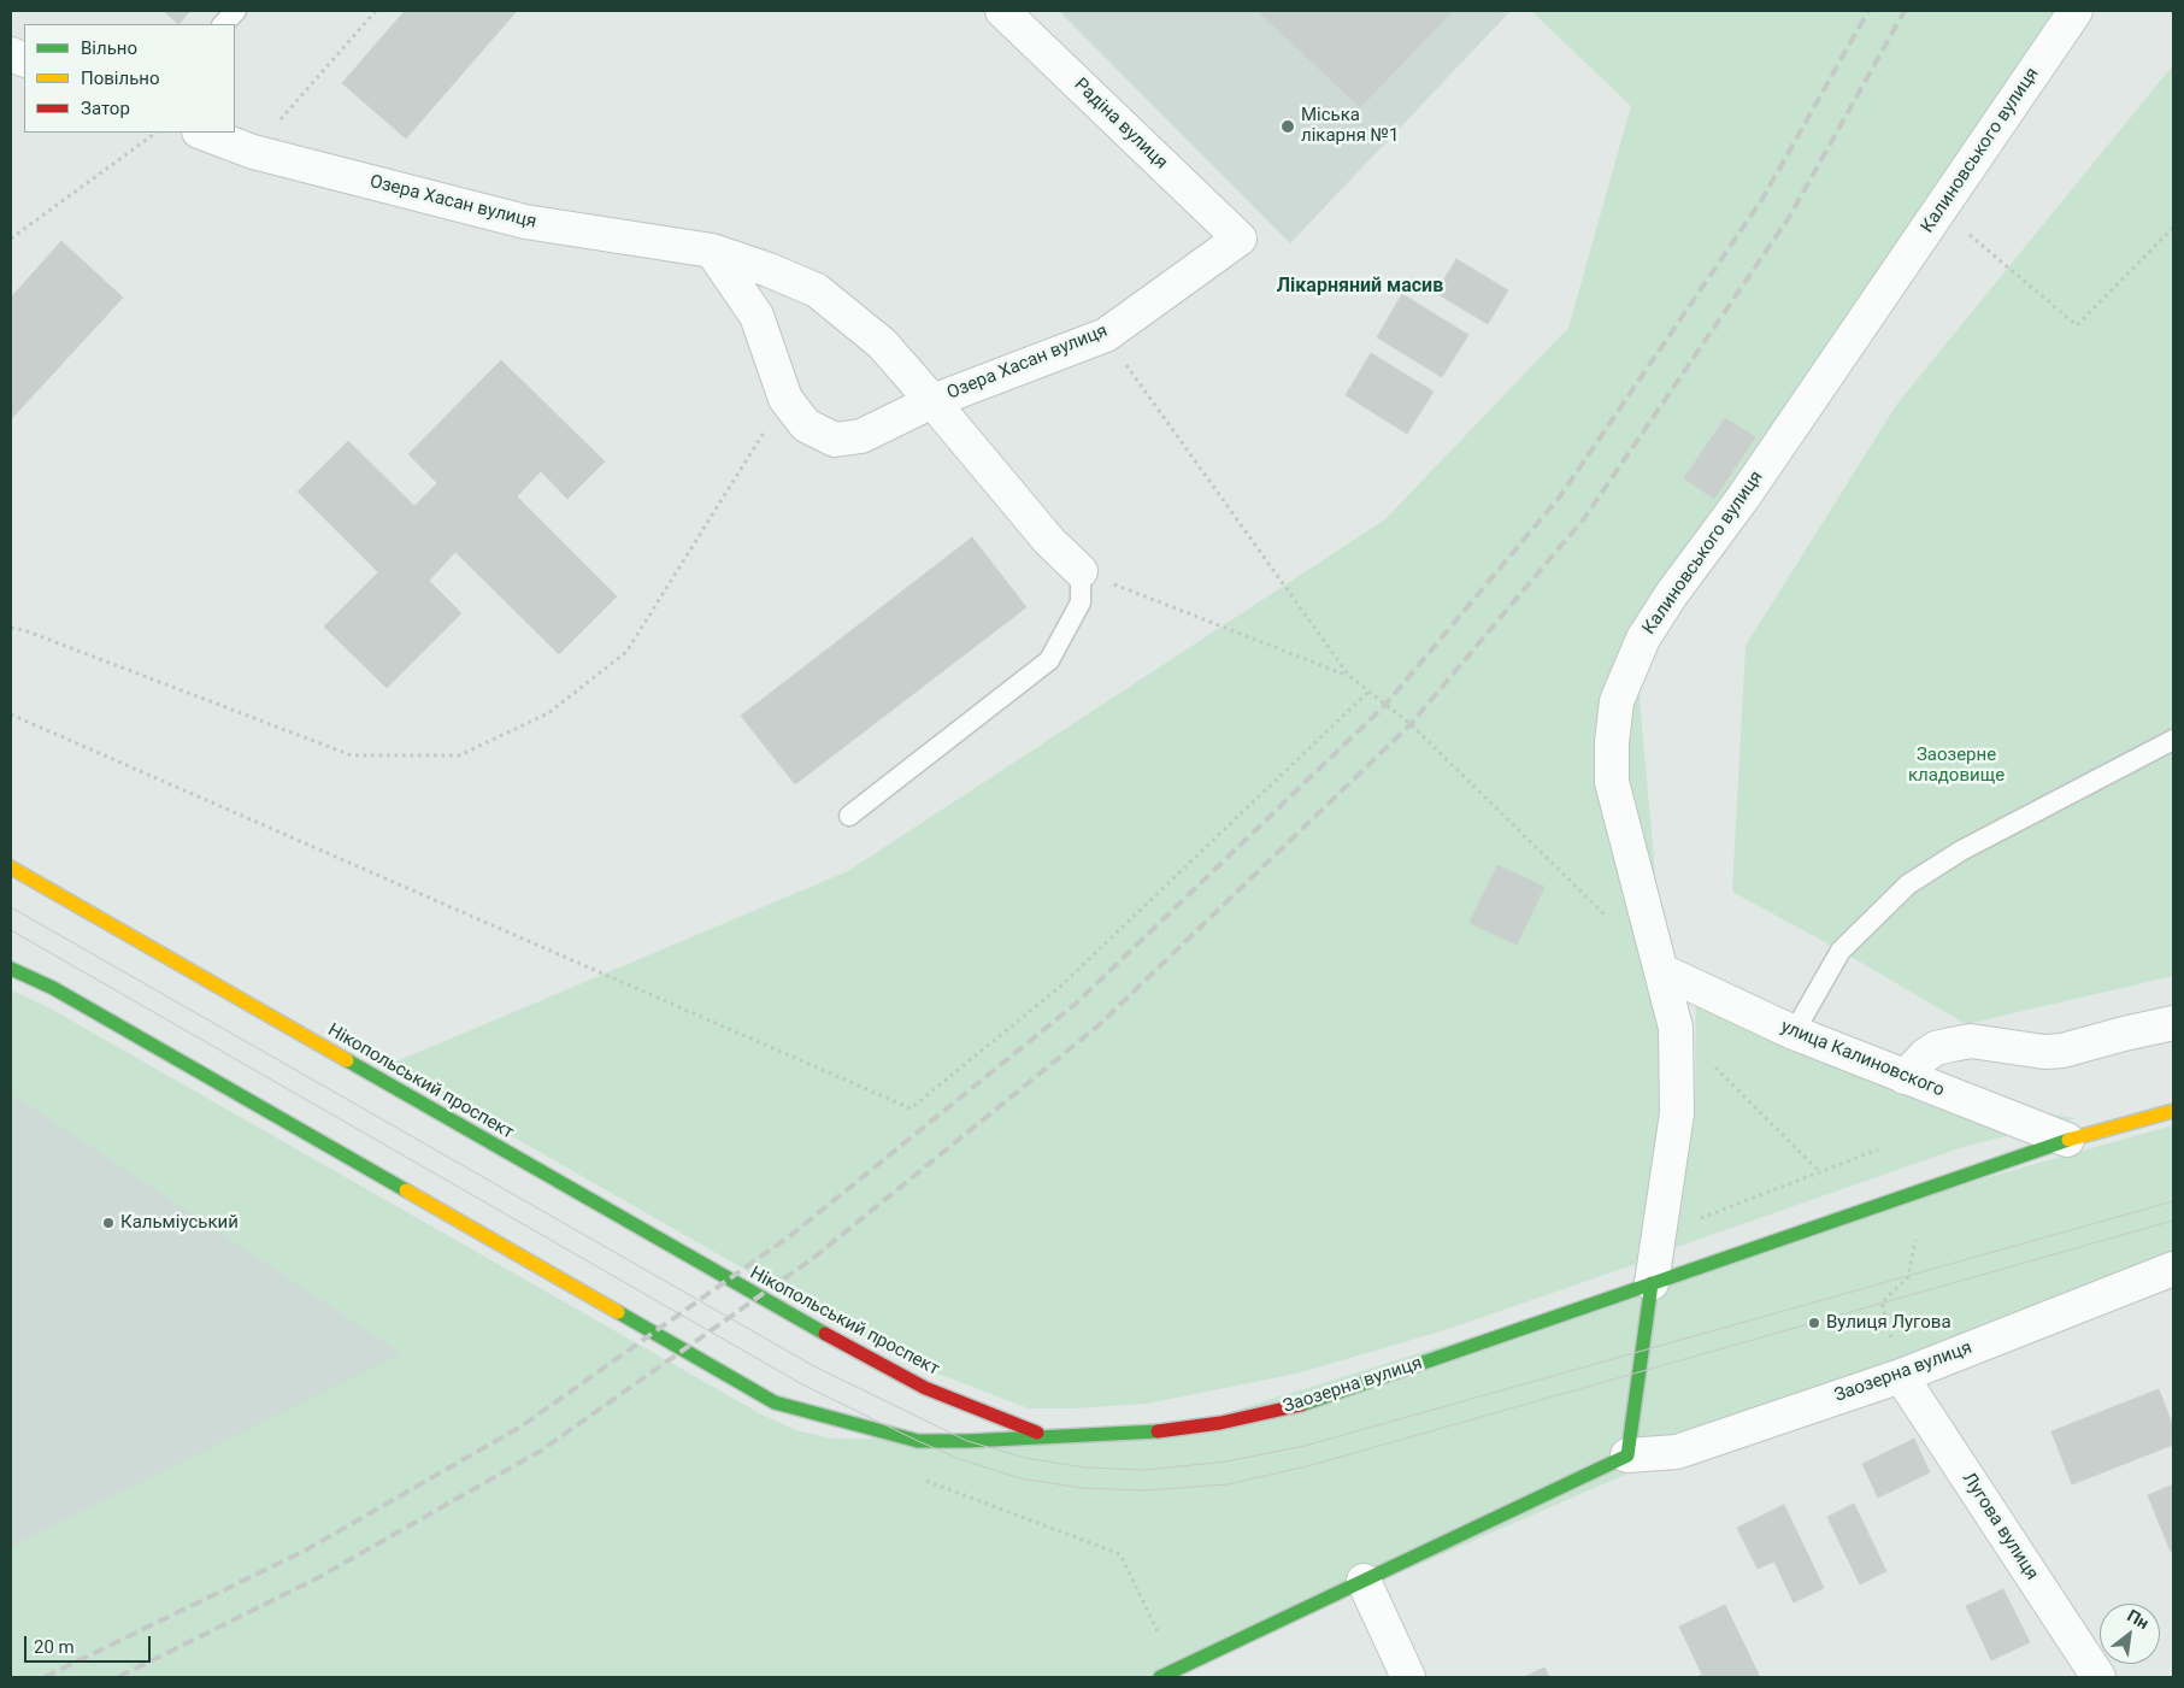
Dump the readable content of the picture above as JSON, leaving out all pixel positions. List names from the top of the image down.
{
  "streets": {
    "main road": ["Нікопольський проспект", "Заозерна вулиця"],
    "street": [
      "Радіна вулиця",
      "Калиновського вулиця",
      "Озера Хасан вулиця",
      "улица Калиновского",
      "Лугова вулиця"
    ]
  },
  "crossings": [
    ["Радіна вулиця", "Озера Хасан вулиця"],
    ["Калиновського вулиця", "улица Калиновского"],
    ["Калиновського вулиця", "Заозерна вулиця"],
    ["улица Калиновского", "Заозерна вулиця"],
    ["Нікопольський проспект", "Заозерна вулиця"],
    ["Заозерна вулиця", "Лугова вулиця"]
  ],
  "districts": ["Лікарняний масив"],
  "parks": ["Заозерне кладовище"],
  "places": ["Міська лікарня №1", "Кальміуський", "Вулиця Лугова"],
  "legend": ["Вільно", "Повільно", "Затор"],
  "scale_bar": "20 m",
  "north": "top right"
}
